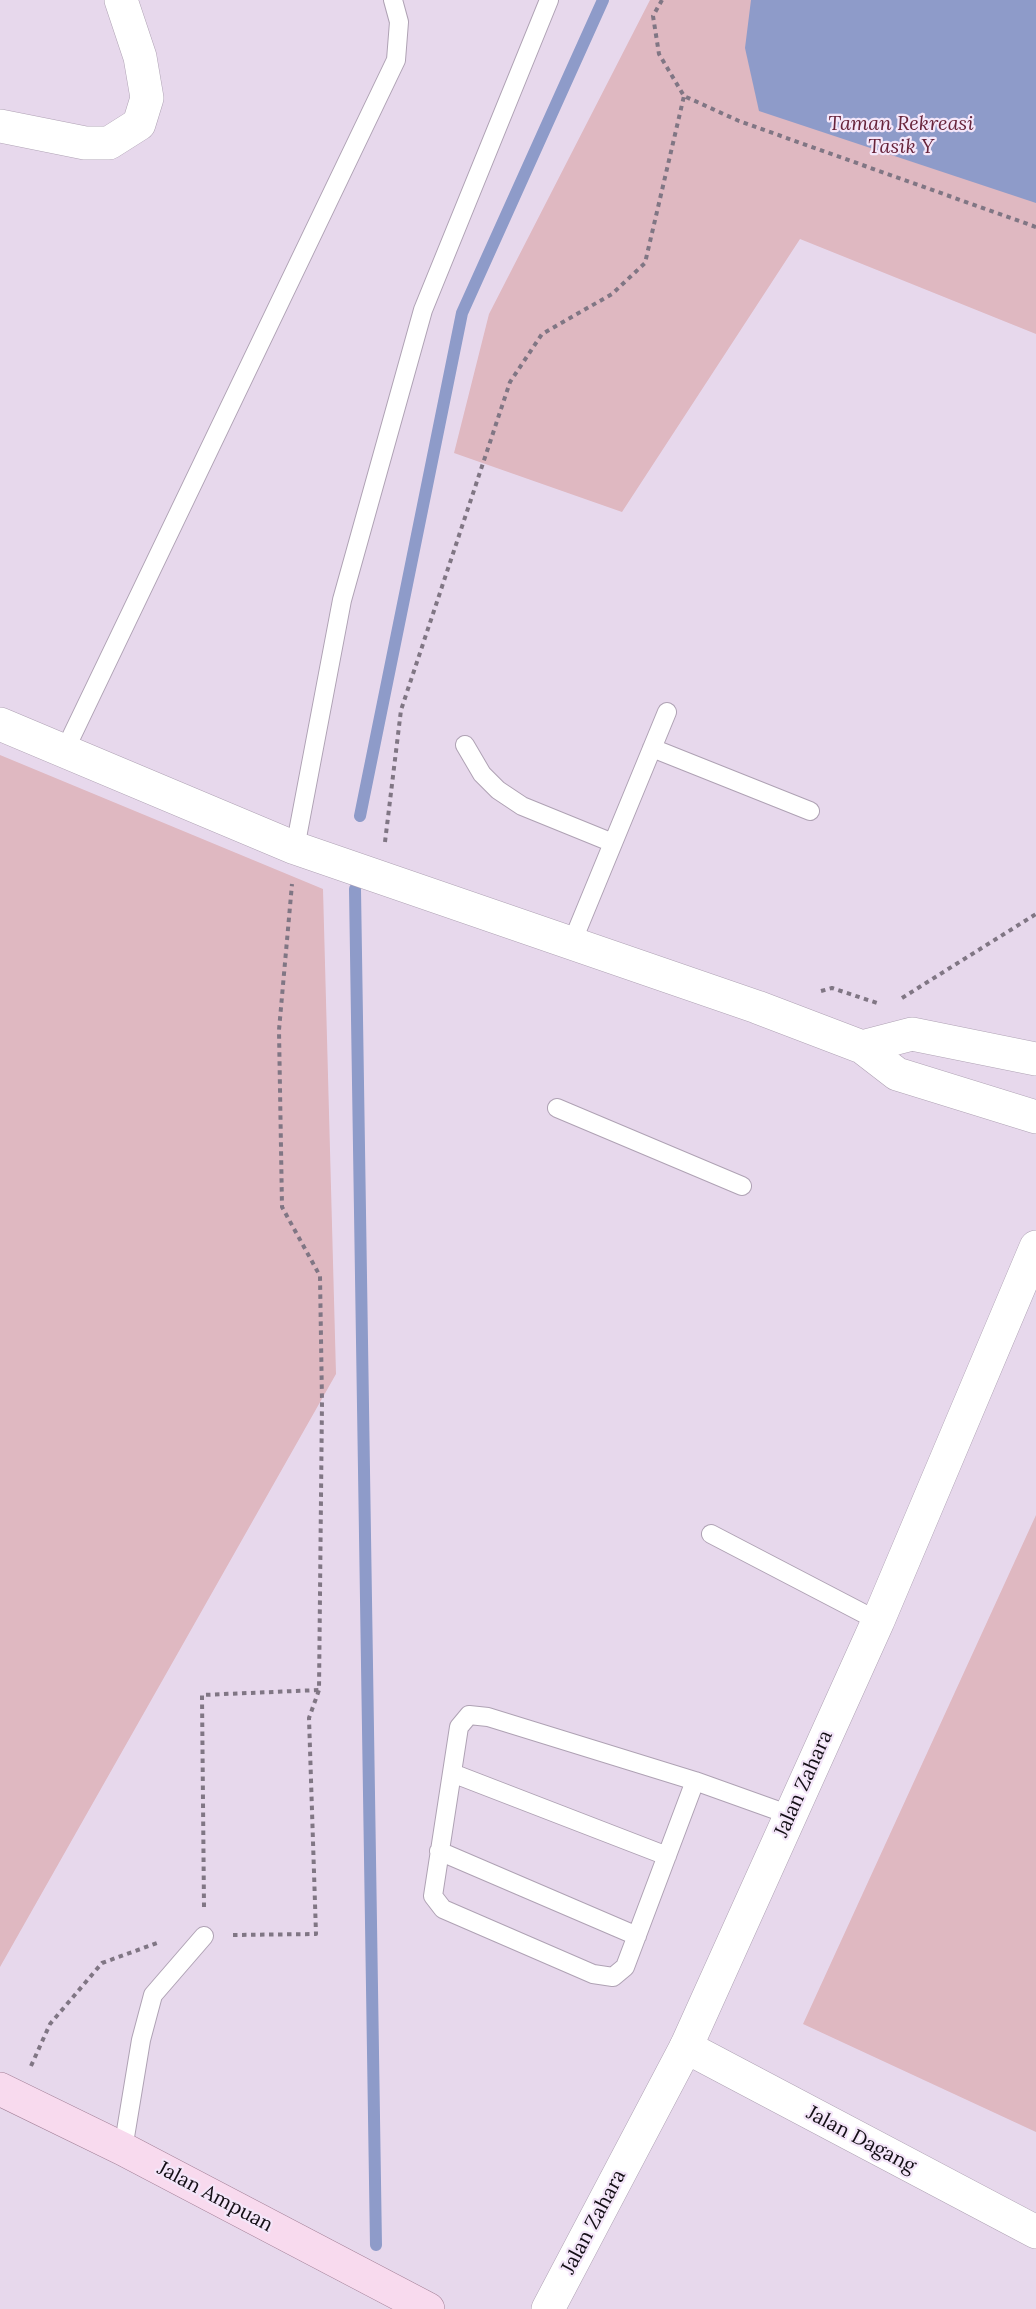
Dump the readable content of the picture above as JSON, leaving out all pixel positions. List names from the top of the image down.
{
  "streets": {
    "main road": ["Jalan Ampuan"],
    "street": ["Jalan Zahara", "Jalan Dagang"]
  },
  "crossings": [
    ["Jalan Zahara", "Jalan Dagang"]
  ],
  "parks": ["Taman Rekreasi Tasik Y"]
}
